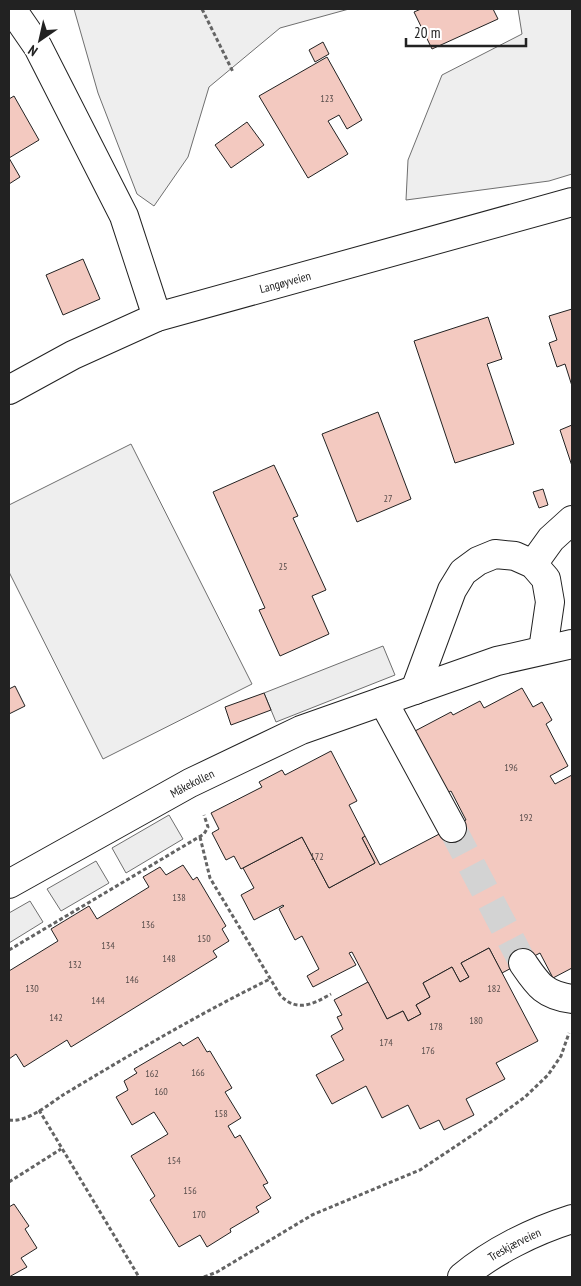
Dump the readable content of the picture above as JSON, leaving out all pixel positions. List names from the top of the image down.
{
  "streets": {
    "street": ["Langøyveien", "Måkekollen", "Treskjærveien"]
  },
  "house_numbers": [
    "123",
    "27",
    "25",
    "196",
    "192",
    "172",
    "138",
    "136",
    "150",
    "134",
    "148",
    "132",
    "146",
    "130",
    "182",
    "144",
    "142",
    "180",
    "178",
    "174",
    "176",
    "166",
    "162",
    "160",
    "158",
    "154",
    "156",
    "170"
  ],
  "scale_bar": "20 m",
  "north": "bottom left"
}
